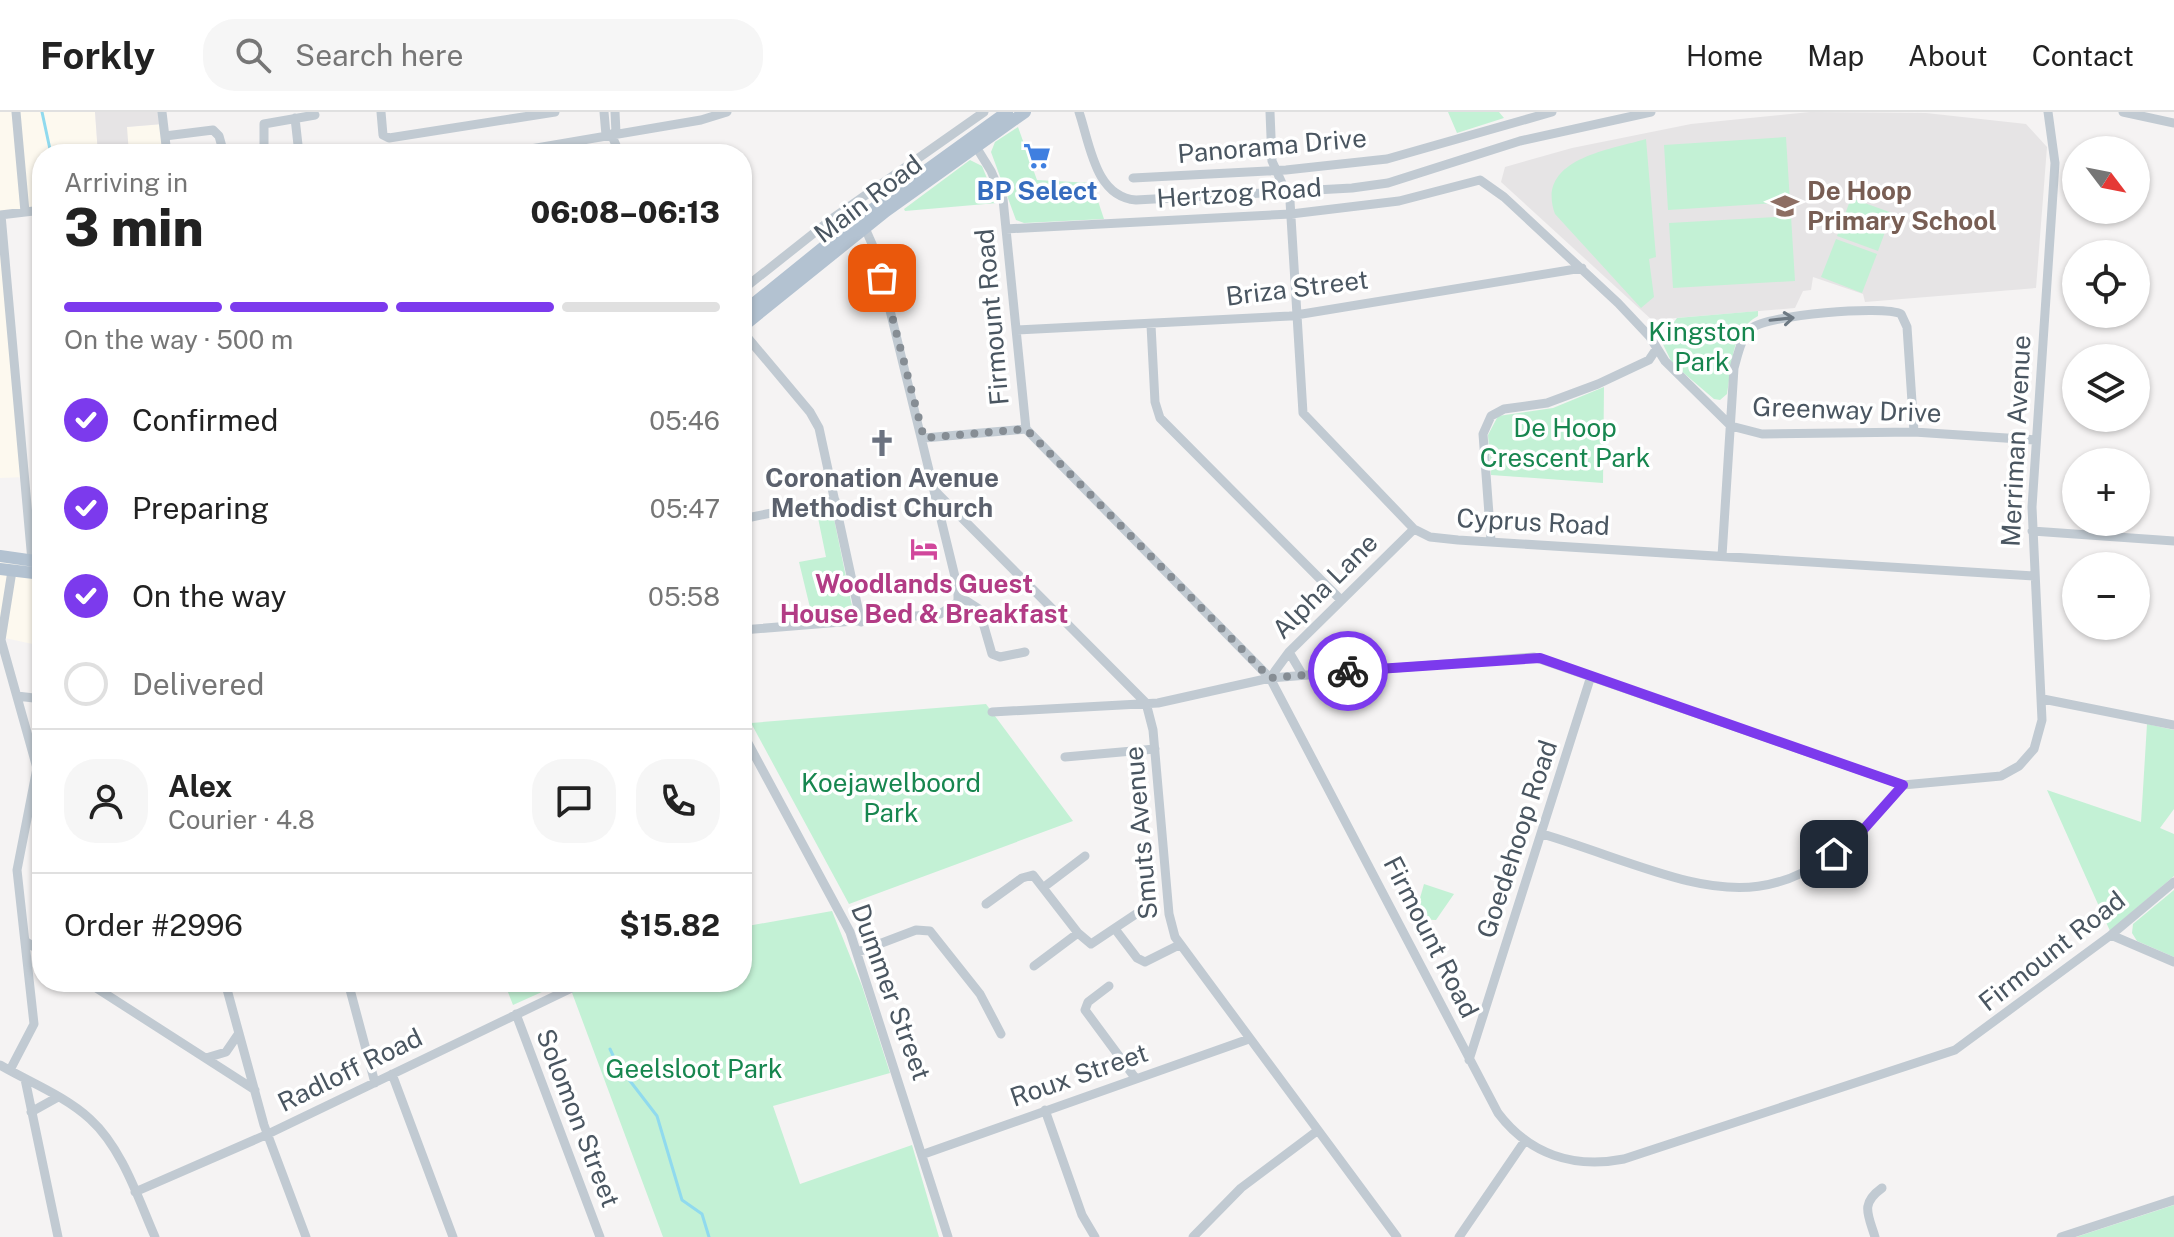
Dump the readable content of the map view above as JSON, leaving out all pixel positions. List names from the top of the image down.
{
  "streets": {
    "main road": ["Main Road"],
    "street": [
      "Panorama Drive",
      "Hertzog Road",
      "Briza Street",
      "Firmount Road",
      "Greenway Drive",
      "Merriman Avenue",
      "Cyprus Road",
      "Alpha Lane",
      "Smuts Avenue",
      "Goedehoop Road",
      "Dummer Street",
      "Radloff Road",
      "Roux Street",
      "Solomon Street"
    ]
  },
  "crossings": [
    ["Hertzog Road", "Firmount Road"],
    ["Hertzog Road", "Greenway Drive"],
    ["Main Road", "Firmount Road"],
    ["Briza Street", "Firmount Road"],
    ["Briza Street", "Greenway Drive"],
    ["Firmount Road", "Alpha Lane"],
    ["Firmount Road", "Goedehoop Road"],
    ["Greenway Drive", "Merriman Avenue"],
    ["Merriman Avenue", "Cyprus Road"],
    ["Cyprus Road", "Alpha Lane"],
    ["Smuts Avenue", "Roux Street"],
    ["Dummer Street", "Roux Street"],
    ["Radloff Road", "Solomon Street"]
  ],
  "parks": [
    "Kingston Park",
    "De Hoop Crescent Park",
    "Koejawelboord Park",
    "Geelsloot Park"
  ],
  "places": {
    "supermarket": ["BP Select"],
    "school or university": ["De Hoop Primary School"],
    "church": ["Coronation Avenue Methodist Church"],
    "hotel": ["Woodlands Guest House Bed & Breakfast"]
  },
  "north": "bottom right",
  "page": {
    "header": "Forkly",
    "search": "Search here",
    "nav": [
      "Home",
      "Map",
      "About",
      "Contact"
    ],
    "map_buttons": ["+", "−"],
    "heading": ["3 min", "Arriving in", "06:08–06:13"],
    "panel": [
      "Alex",
      "Courier · 4.8",
      "Order #2996",
      "$15.82"
    ],
    "bar": "On the way · 500 m",
    "list": [
      ["Confirmed", "05:46"],
      ["Preparing", "05:47"],
      ["On the way", "05:58"],
      "Delivered"
    ]
  }
}
